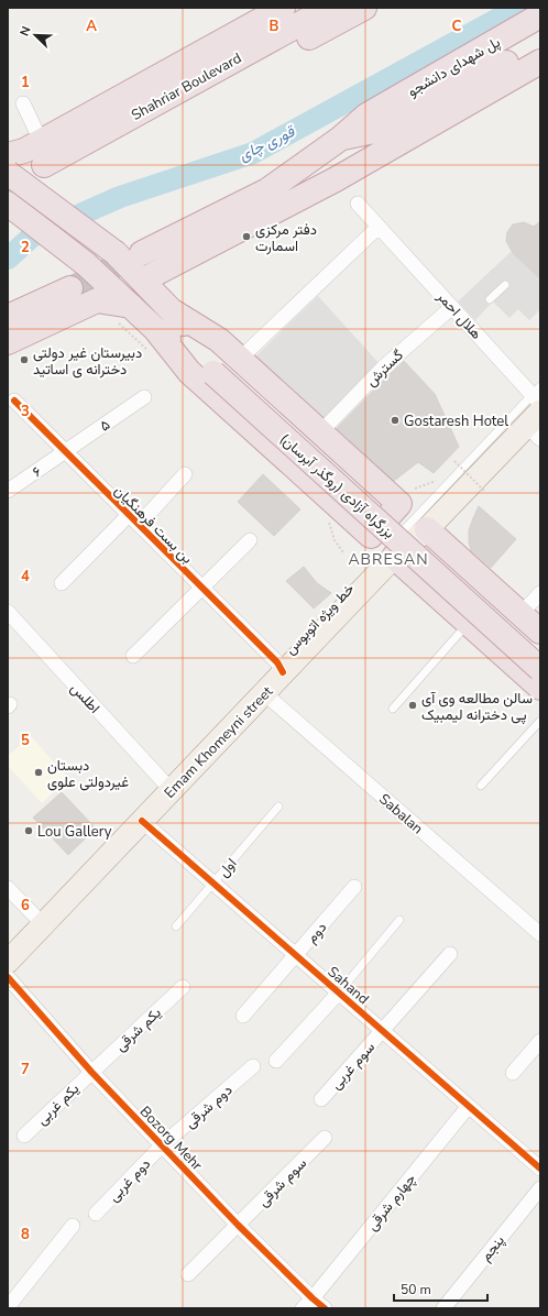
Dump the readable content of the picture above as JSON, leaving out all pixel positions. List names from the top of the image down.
{
  "streets": {
    "highway": ["پل شهدای دانشجو", "Shahriar Boulevard", "بزرگراه آزادی (روگذر آبرسان)"],
    "main road": ["Emam Khomeyni street"],
    "street": [
      "هلال احمر",
      "گسترش",
      "۵",
      "۶",
      "بن بست فرهنگیان",
      "اطلس",
      "Sabalan",
      "دوم",
      "Sahand",
      "یکم شرقی",
      "سوم غربی",
      "یکم غربی",
      "دوم شرقی",
      "Bozorg Mehr",
      "دوم غربی",
      "سوم شرقی",
      "چهارم شرقی",
      "پنجم"
    ],
    "lane": ["اول"]
  },
  "crossings": [
    ["هلال احمر", "گسترش"],
    ["هلال احمر", "Emam Khomeyni street"],
    ["۵", "۶"],
    ["۵", "بن بست فرهنگیان"],
    ["۶", "بن بست فرهنگیان"],
    ["بن بست فرهنگیان", "Emam Khomeyni street"],
    ["اطلس", "Emam Khomeyni street"],
    ["Emam Khomeyni street", "Sabalan"],
    ["Emam Khomeyni street", "Sahand"],
    ["اول", "Sahand"],
    ["دوم", "Sahand"],
    ["Sahand", "سوم غربی"],
    ["Sahand", "چهارم شرقی"],
    ["یکم شرقی", "یکم غربی"],
    ["یکم شرقی", "Bozorg Mehr"],
    ["یکم غربی", "Bozorg Mehr"],
    ["دوم شرقی", "Bozorg Mehr"],
    ["دوم شرقی", "دوم غربی"],
    ["Bozorg Mehr", "دوم غربی"],
    ["Bozorg Mehr", "سوم شرقی"],
    ["Bozorg Mehr", "چهارم شرقی"]
  ],
  "districts": ["ABRESAN"],
  "water": ["قوری چای"],
  "places": [
    "دفتر مرکزی اسمارت",
    "دبیرستان غیر دولتی دخترانه ی اساتید",
    "Gostaresh Hotel",
    "سالن مطالعه وی آی پی دخترانه لیمبیک",
    "دبستان غیردولتی علوی",
    "Lou Gallery"
  ],
  "scale_bar": "50 m",
  "north": "top left",
  "grid": {
    "columns": ["A", "B", "C"],
    "rows": [
      "1",
      "2",
      "3",
      "4",
      "5",
      "6",
      "7",
      "8"
    ]
  }
}
